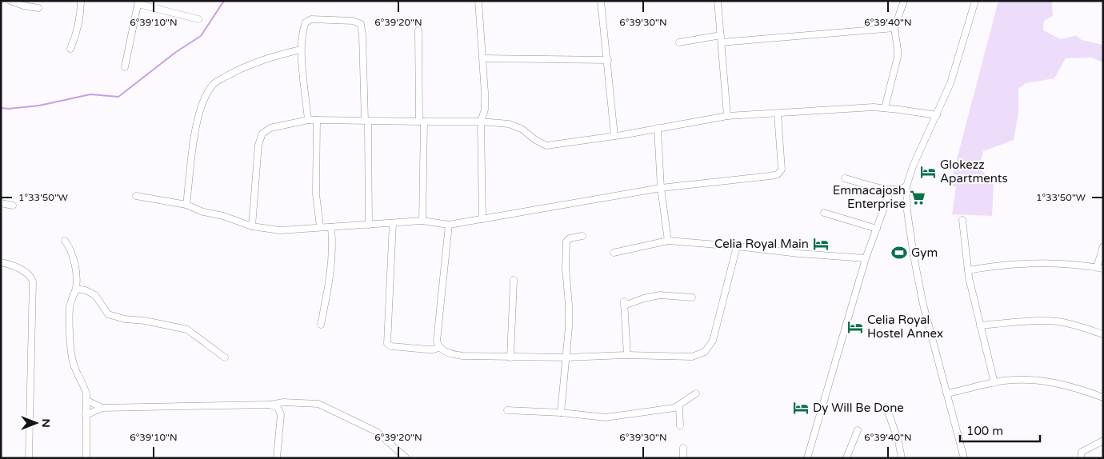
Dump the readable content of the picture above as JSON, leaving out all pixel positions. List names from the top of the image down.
{
  "places": {
    "hotel": [
      "Glokezz Apartments",
      "Celia Royal Main",
      "Celia Royal Hostel Annex",
      "Dy Will Be Done"
    ],
    "supermarket": ["Emmacajosh Enterprise"],
    "sports": ["Gym"]
  },
  "scale_bar": "100 m",
  "north": "right",
  "coordinates": [
    "6°39'10\"N",
    "6°39'20\"N",
    "6°39'30\"N",
    "6°39'40\"N",
    "1°33'50\"W"
  ]
}
